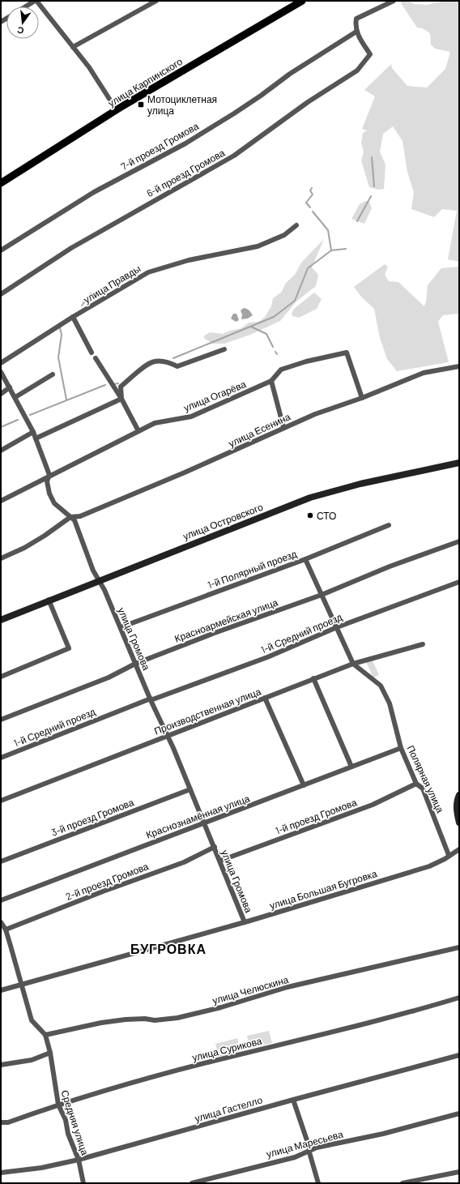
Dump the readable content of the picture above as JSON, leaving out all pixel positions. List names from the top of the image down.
{
  "streets": {
    "main road": ["улица Карпинского"],
    "street": [
      "7-й проезд Громова",
      "6-й проезд Громова",
      "улица Правды",
      "улица Огарёва",
      "улица Есенина",
      "улица Островского",
      "1-й Полярный проезд",
      "Красноармейская улица",
      "1-й Средний проезд",
      "улица Громова",
      "Производственная улица",
      "Полярная улица",
      "Краснознамённая улица",
      "1-й проезд Громова",
      "3-й проезд Громова",
      "2-й проезд Громова",
      "улица Большая Бугровка",
      "улица Челюскина",
      "улица Сурикова",
      "улица Гастелло",
      "Средняя улица",
      "улица Маресьева"
    ]
  },
  "crossings": [
    ["7-й проезд Громова", "6-й проезд Громова"],
    ["улица Огарёва", "улица Есенина"],
    ["улица Огарёва", "улица Громова"],
    ["улица Есенина", "улица Громова"],
    ["улица Островского", "улица Громова"],
    ["1-й Полярный проезд", "улица Громова"],
    ["1-й Полярный проезд", "Полярная улица"],
    ["Красноармейская улица", "улица Громова"],
    ["Красноармейская улица", "Полярная улица"],
    ["1-й Средний проезд", "улица Громова"],
    ["1-й Средний проезд", "Полярная улица"],
    ["улица Громова", "Производственная улица"],
    ["улица Громова", "Краснознамённая улица"],
    ["улица Громова", "1-й проезд Громова"],
    ["улица Громова", "3-й проезд Громова"],
    ["улица Громова", "2-й проезд Громова"],
    ["улица Громова", "улица Большая Бугровка"],
    ["Производственная улица", "Полярная улица"],
    ["Полярная улица", "Краснознамённая улица"],
    ["Полярная улица", "1-й проезд Громова"],
    ["Полярная улица", "улица Большая Бугровка"],
    ["2-й проезд Громова", "Средняя улица"],
    ["улица Большая Бугровка", "Средняя улица"],
    ["улица Челюскина", "Средняя улица"],
    ["улица Сурикова", "Средняя улица"],
    ["улица Гастелло", "Средняя улица"]
  ],
  "districts": ["БУГРОВКА"],
  "places": {
    "transit": ["Мотоциклетная улица"],
    "other": ["СТО"]
  },
  "north": "bottom"
}
